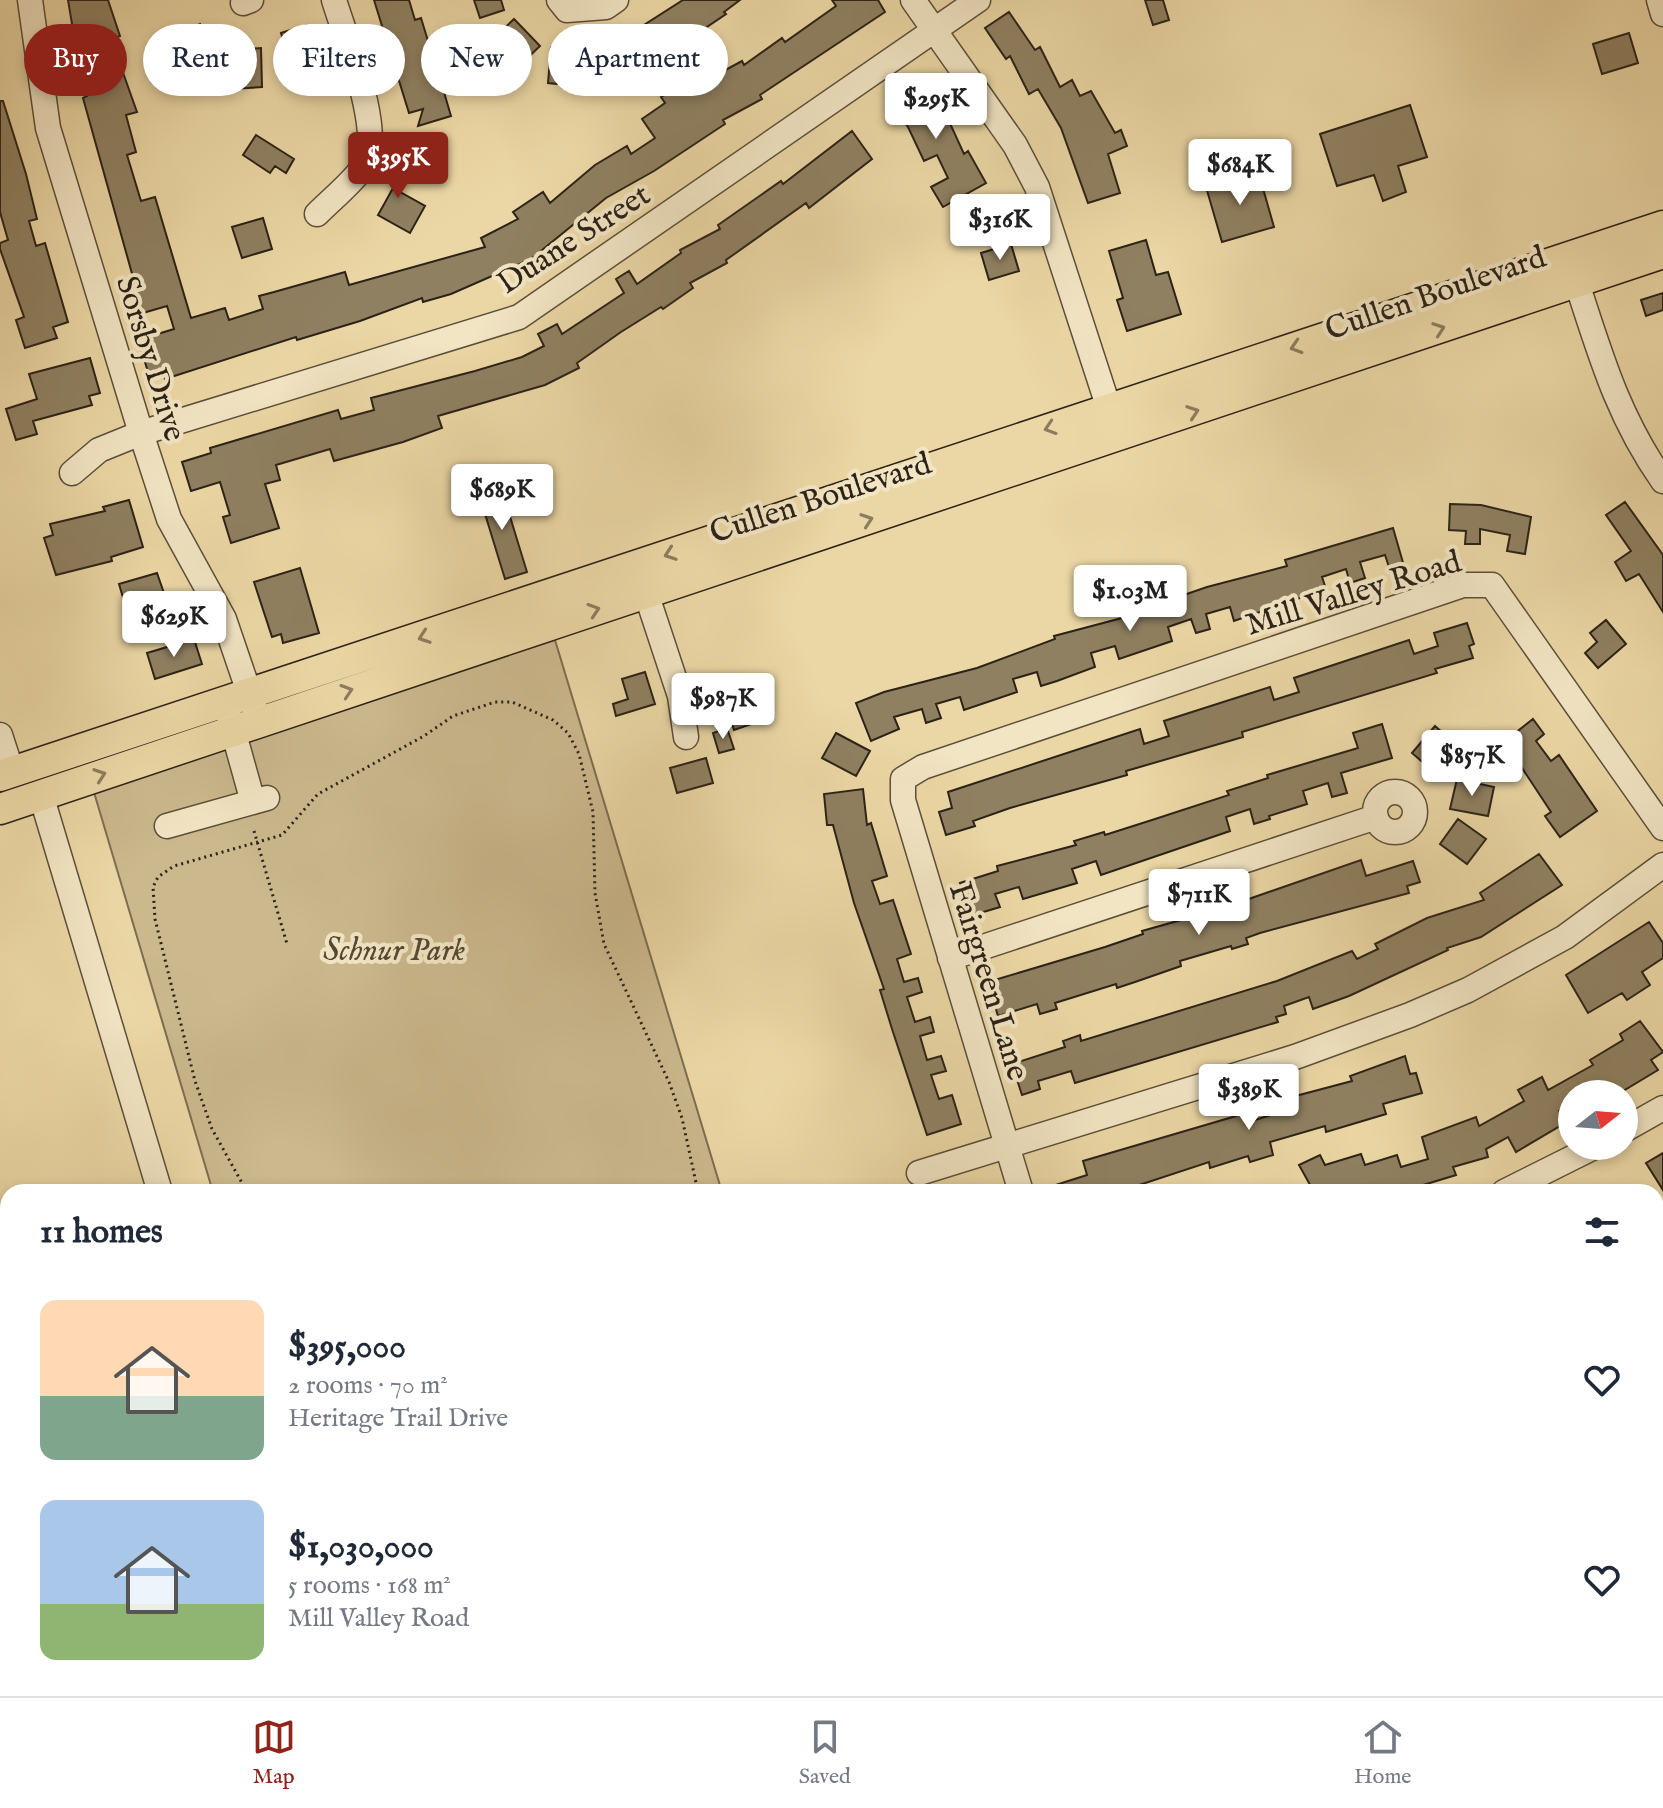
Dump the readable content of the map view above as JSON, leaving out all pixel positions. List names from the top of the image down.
{
  "streets": {
    "main road": ["Cullen Boulevard"],
    "street": [
      "Duane Street",
      "Sorsby Drive",
      "Mill Valley Road",
      "Fairgreen Lane"
    ]
  },
  "crossings": [
    ["Duane Street", "Sorsby Drive"],
    ["Cullen Boulevard", "Sorsby Drive"],
    ["Mill Valley Road", "Fairgreen Lane"]
  ],
  "parks": ["Schnur Park"],
  "north": "right",
  "page": {
    "chip": [
      "Buy",
      "Rent",
      "Filters",
      "New",
      "Apartment"
    ],
    "price": [
      "$295K",
      "$395K",
      "$684K",
      "$316K",
      "$689K",
      "$1.03M",
      "$629K",
      "$987K",
      "$857K",
      "$711K",
      "$389K"
    ],
    "heading": "11 homes",
    "list": [
      {
        "name": "$395,000",
        "note": "2 rooms · 70 m² · Heritage Trail Drive"
      },
      {
        "name": "$1,030,000",
        "note": "5 rooms · 168 m² · Mill Valley Road"
      }
    ],
    "tabs": ["Map", "Saved", "Home"]
  }
}
